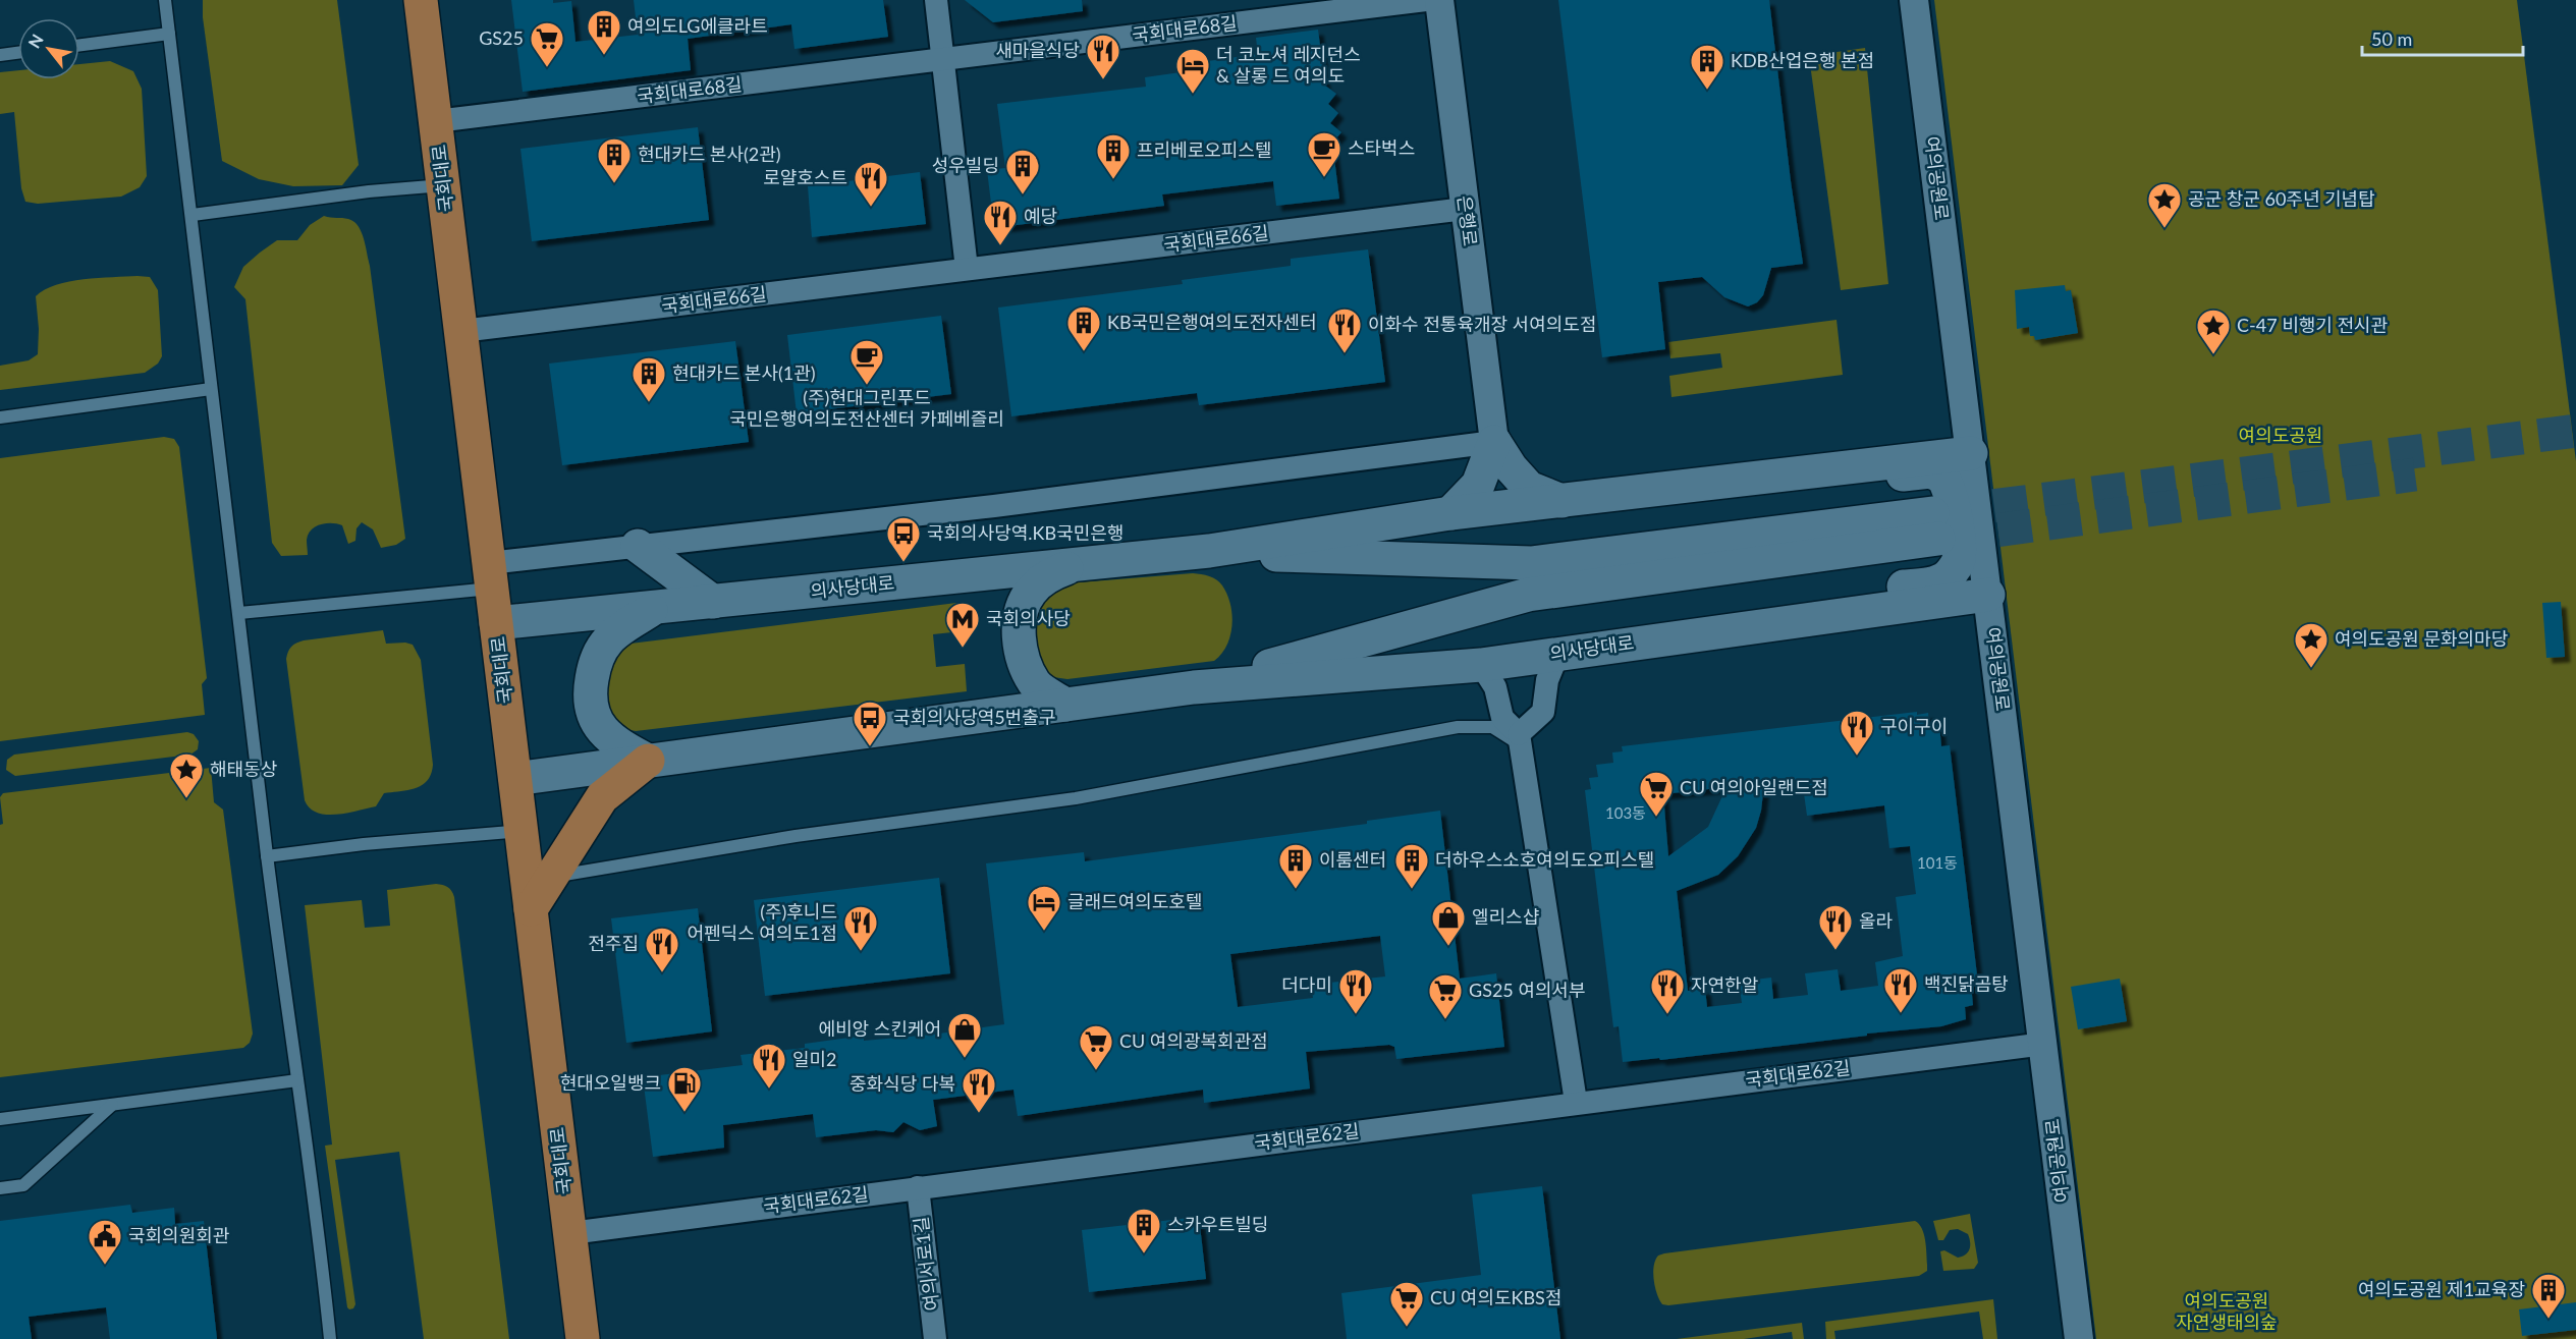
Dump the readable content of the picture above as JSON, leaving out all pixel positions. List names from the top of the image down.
{
  "streets": {
    "main road": ["국회대로", "의사당대로"],
    "street": [
      "국회대로68길",
      "여의공원로",
      "은행로",
      "국회대로66길",
      "국회대로62길",
      "여의서로1길"
    ]
  },
  "crossings": [
    ["국회대로68길", "국회대로"],
    ["국회대로", "국회대로66길"],
    ["국회대로", "의사당대로"],
    ["국회대로", "국회대로62길"],
    ["여의공원로", "의사당대로"],
    ["여의공원로", "국회대로62길"],
    ["은행로", "국회대로66길"],
    ["국회대로62길", "여의서로1길"]
  ],
  "parks": ["여의도공원", "여의도공원 자연생태의숲"],
  "places": {
    "building": [
      "여의도LG에클라트",
      "KDB산업은행 본점",
      "프리베로오피스텔",
      "현대카드 본사(2관)",
      "성우빌딩",
      "KB국민은행여의도전자센터",
      "현대카드 본사(1관)",
      "이룸센터",
      "더하우스소호여의도오피스텔",
      "스카우트빌딩",
      "여의도공원 제1교육장"
    ],
    "supermarket": [
      "GS25",
      "CU 여의아일랜드점",
      "GS25 여의서부",
      "CU 여의광복회관점",
      "CU 여의도KBS점"
    ],
    "restaurant": [
      "새마을식당",
      "로얄호스트",
      "예당",
      "이화수 전통육개장 서여의도점",
      "구이구이",
      "올라",
      "(주)후니드 어펜딕스 여의도1점",
      "전주집",
      "백진닭곰탕",
      "더다미",
      "자연한알",
      "일미2",
      "중화식당 다복"
    ],
    "hotel": ["더 코노셔 레지던스 & 살롱 드 여의도", "글래드여의도호텔"],
    "cafe": ["스타벅스", "(주)현대그린푸드 국민은행여의도전산센터 카페베즐리"],
    "place": [
      "공군 창군 60주년 기념탑",
      "C-47 비행기 전시관",
      "여의도공원 문화의마당",
      "해태동상"
    ],
    "bus stop": ["국회의사당역.KB국민은행", "국회의사당역5번출구"],
    "metro station": ["국회의사당"],
    "shop": ["엘리스샵", "에비앙 스킨케어"],
    "fuel station": ["현대오일뱅크"],
    "public building": ["국회의원회관"]
  },
  "house_numbers": ["103동", "101동"],
  "scale_bar": "50 m",
  "north": "top left"
}
